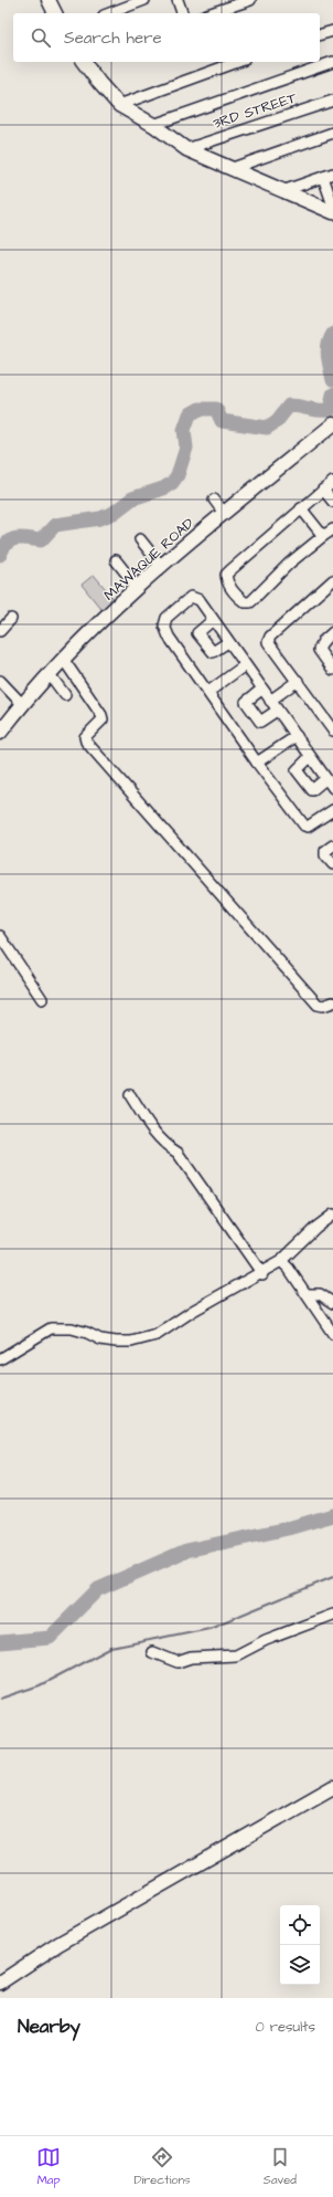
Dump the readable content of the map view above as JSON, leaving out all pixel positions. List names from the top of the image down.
{
  "streets": {
    "main road": ["MAWAQUE ROAD"],
    "street": ["3RD STREET"]
  },
  "page": {
    "search": "Search here",
    "heading": ["Nearby", "0 results"],
    "nav": ["Map", "Directions", "Saved"]
  }
}
